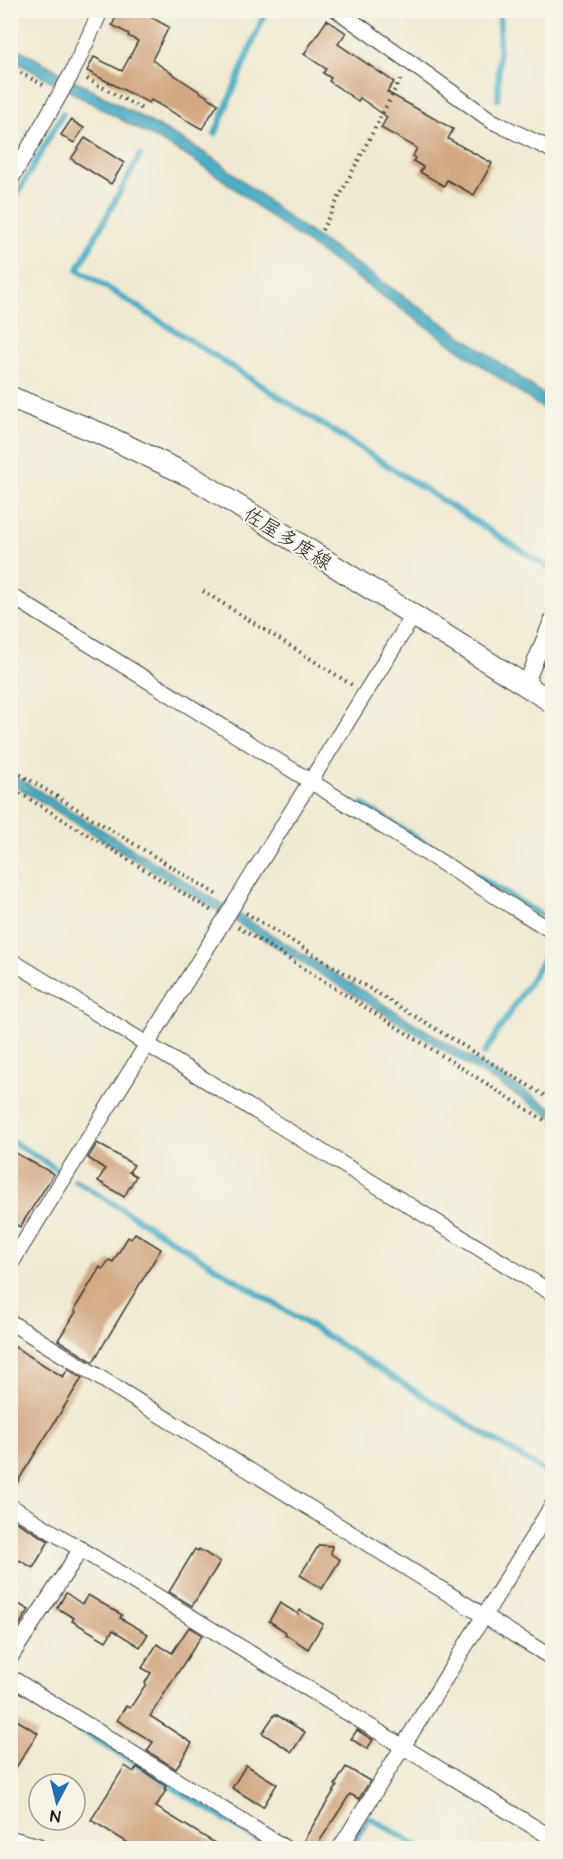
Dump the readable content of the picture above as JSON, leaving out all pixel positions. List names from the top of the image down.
{
  "streets": {
    "main road": ["佐屋多度線"]
  },
  "north": "bottom"
}
